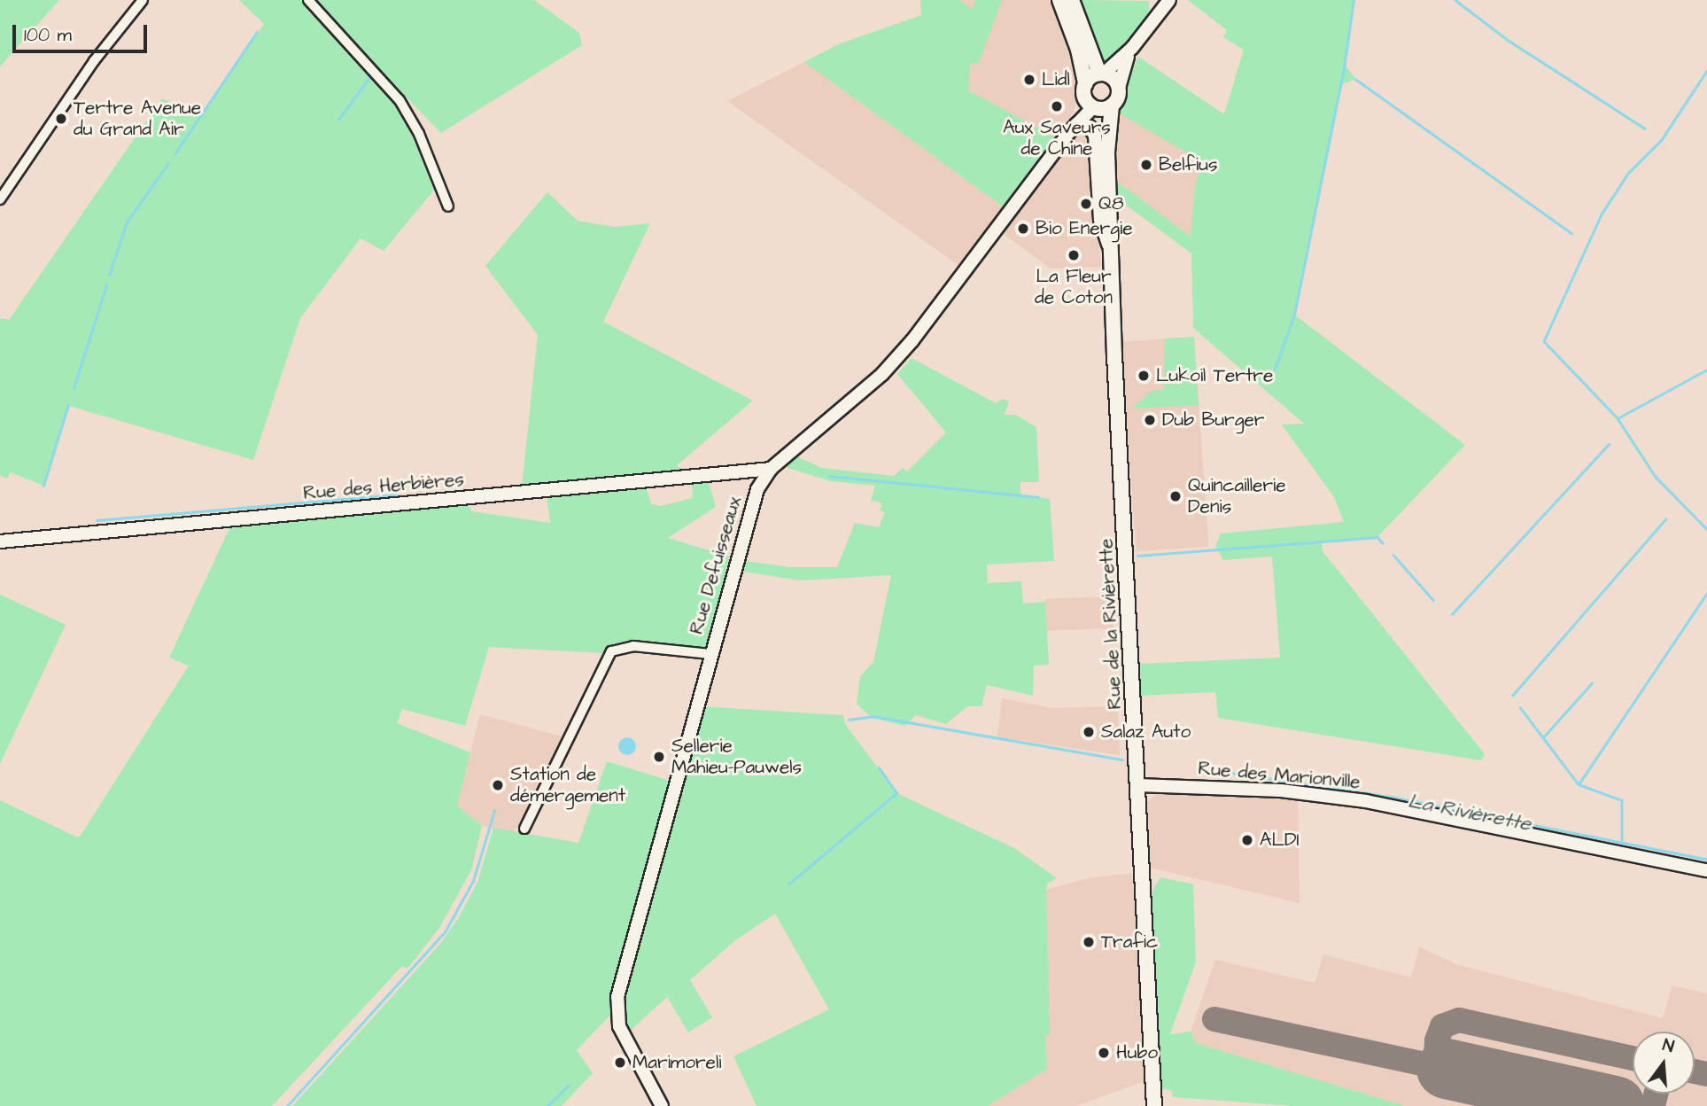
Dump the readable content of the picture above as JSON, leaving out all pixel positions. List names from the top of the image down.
{
  "streets": {
    "main road": ["Rue de la Rivièrette"],
    "street": ["Rue des Herbières", "Rue Defuisseaux", "Rue des Marionville"]
  },
  "crossings": [
    ["Rue des Herbières", "Rue Defuisseaux"],
    ["Rue Defuisseaux", "Rue de la Rivièrette"],
    ["Rue de la Rivièrette", "Rue des Marionville"]
  ],
  "water": ["La Rivièrette"],
  "places": [
    "Lidl",
    "Aux Saveurs de Chine",
    "Tertre Avenue du Grand Air",
    "Belfius",
    "Q8",
    "Bio Energie",
    "La Fleur de Coton",
    "Lukoil Tertre",
    "Dub Burger",
    "Quincaillerie Denis",
    "Salaz Auto",
    "Sellerie Mahieu-Pauwels",
    "Station de démergement",
    "ALDI",
    "Trafic",
    "Hubo",
    "Marimoreli"
  ],
  "scale_bar": "100 m",
  "north": "top"
}
